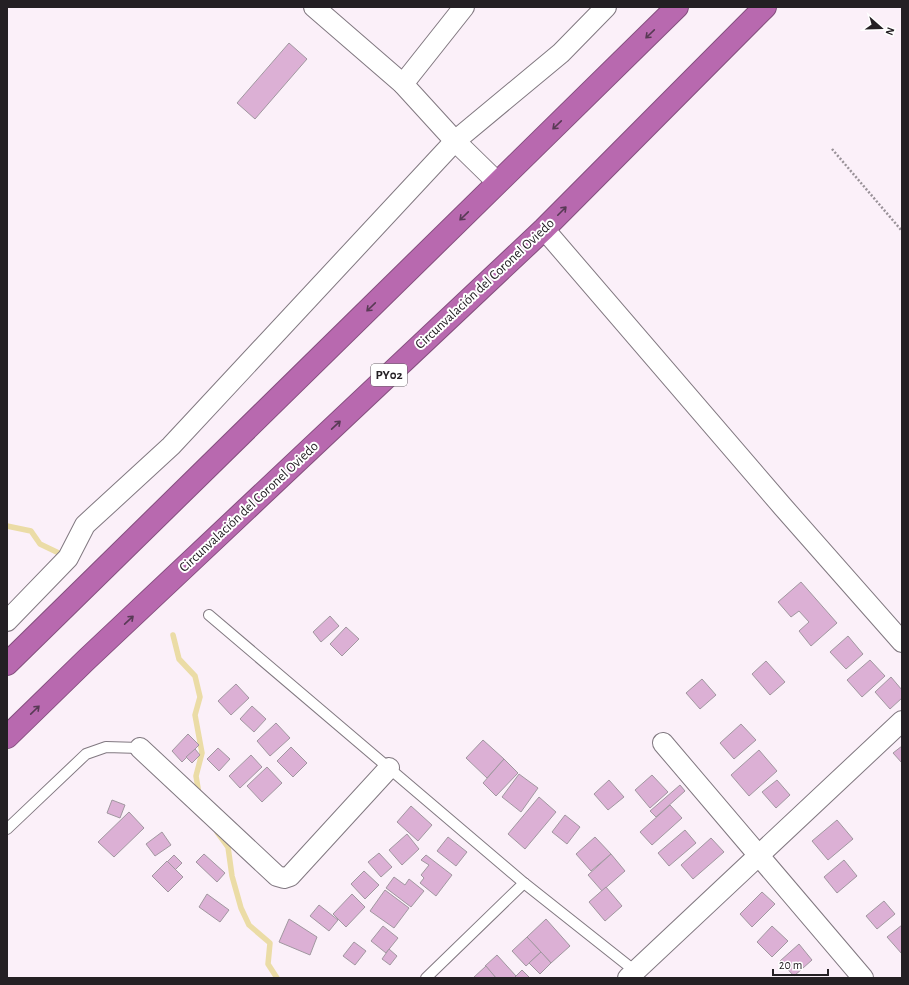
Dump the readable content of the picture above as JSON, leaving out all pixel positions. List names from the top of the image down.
{
  "streets": {
    "highway": ["Circunvalación del Coronel Oviedo", "PY02"]
  },
  "scale_bar": "20 m",
  "north": "right"
}
